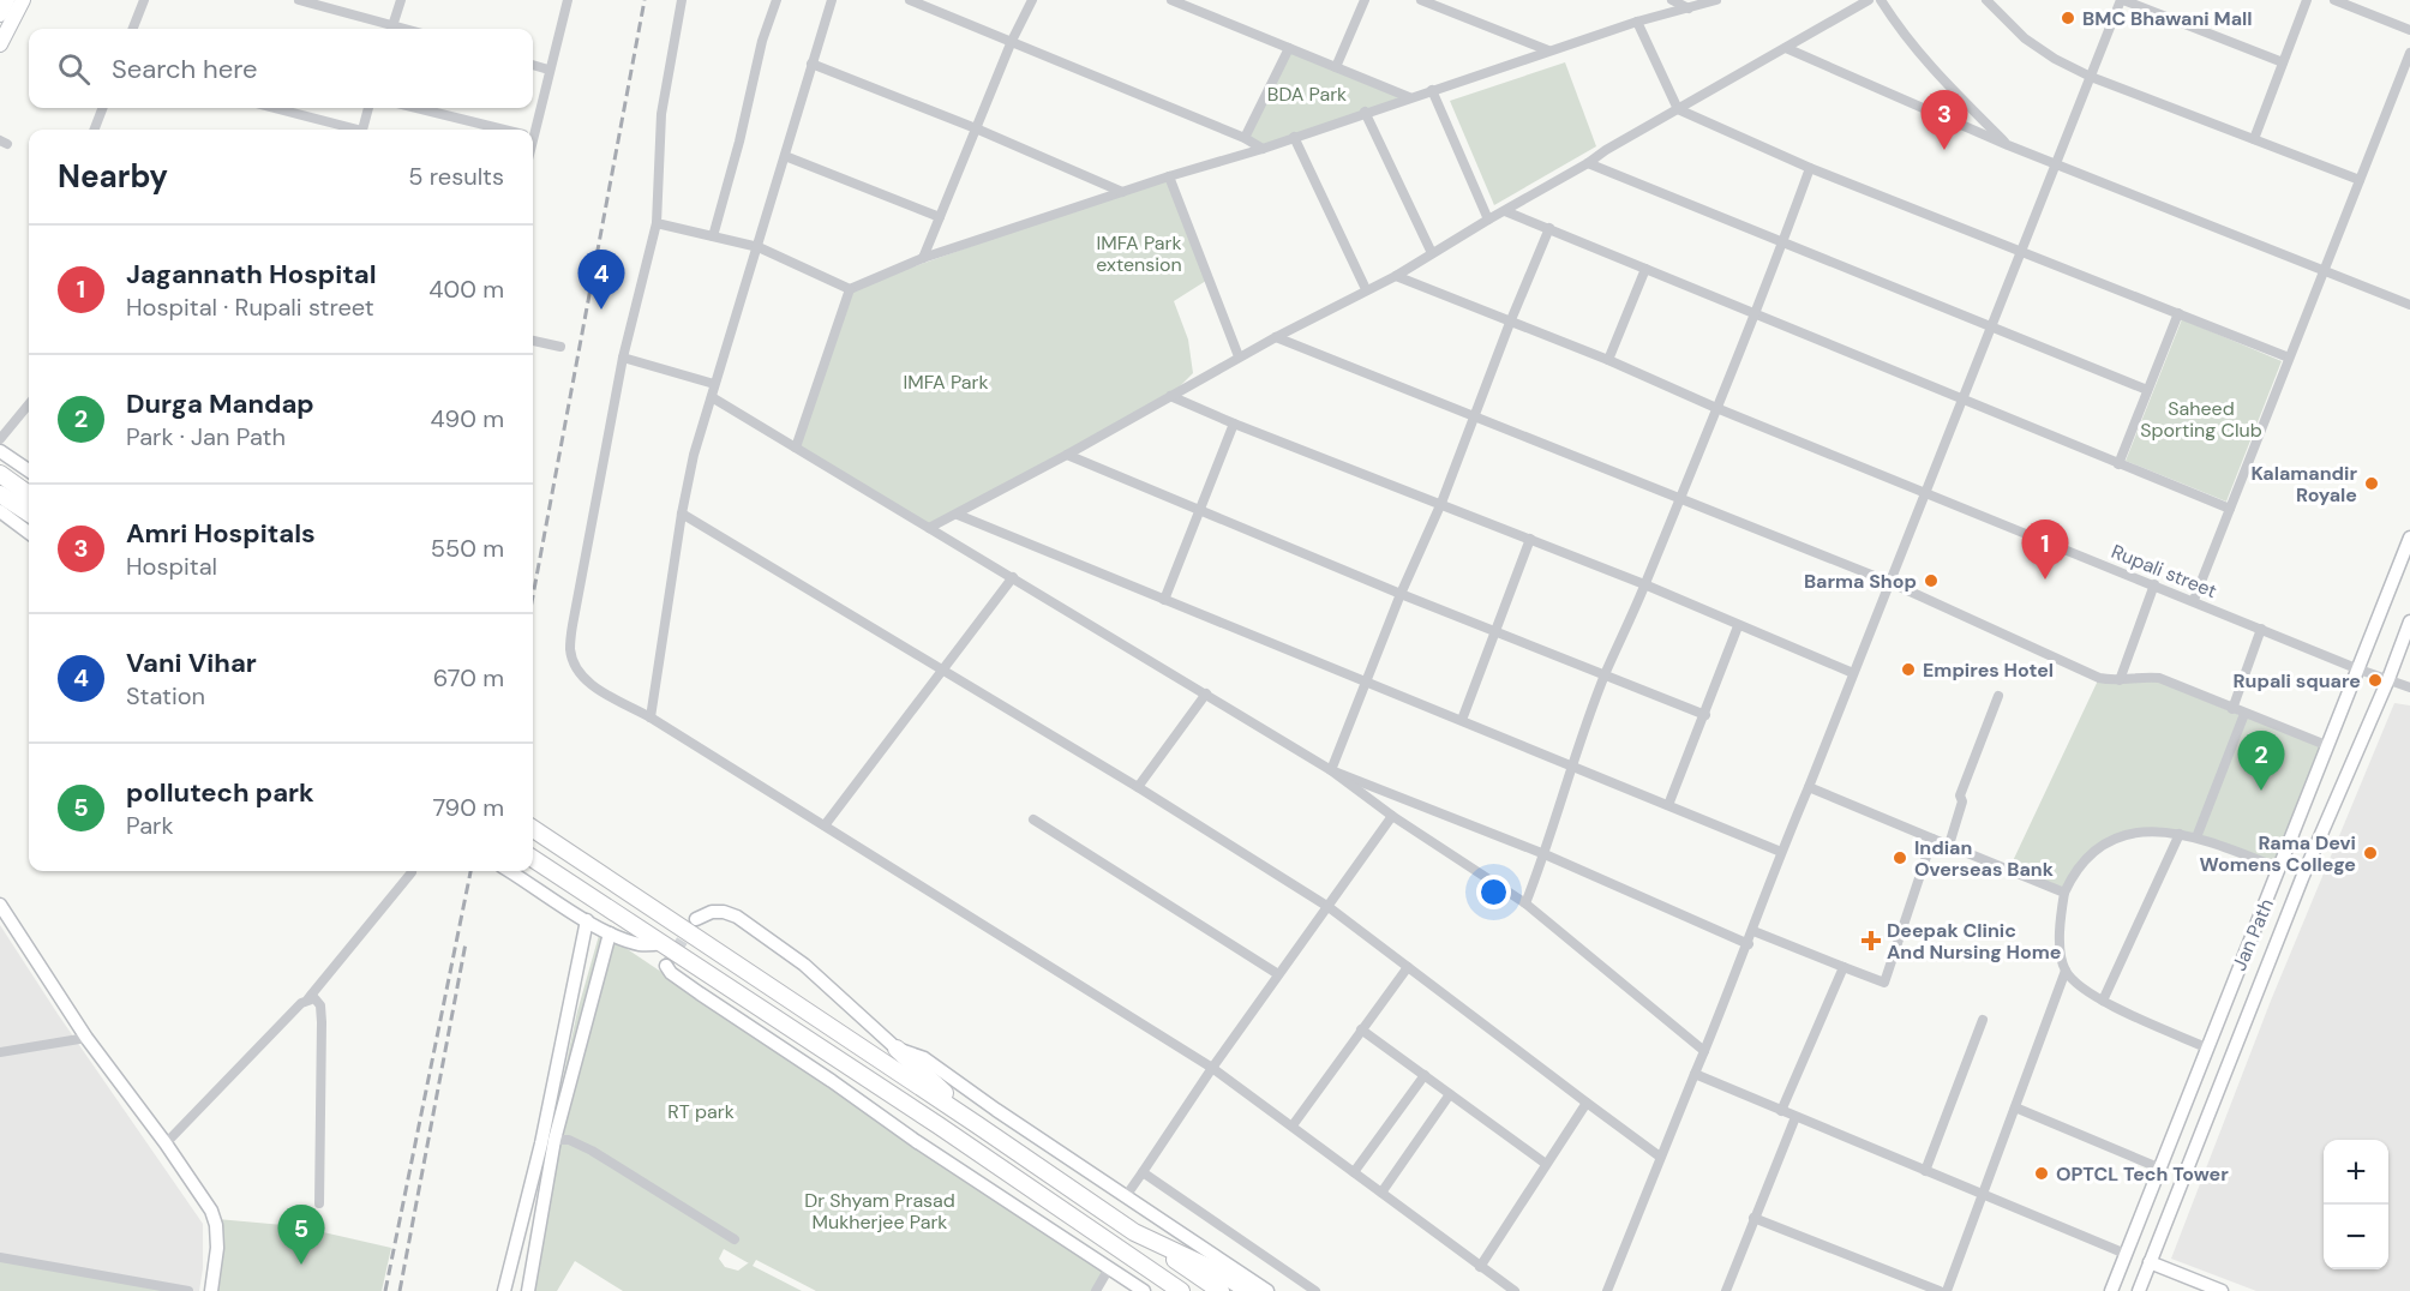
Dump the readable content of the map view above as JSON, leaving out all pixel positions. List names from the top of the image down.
{
  "streets": {
    "street": ["Rupali street", "Jan Path"]
  },
  "crossings": [
    ["Rupali street", "Jan Path"]
  ],
  "parks": [
    "BDA Park",
    "IMFA Park extension",
    "IMFA Park",
    "Saheed Sporting Club",
    "RT park",
    "Dr Shyam Prasad Mukherjee Park"
  ],
  "places": {
    "other": [
      "BMC Bhawani Mall",
      "Kalamandir Royale",
      "Barma Shop",
      "Empires Hotel",
      "Rupali square",
      "Rama Devi Womens College",
      "Indian Overseas Bank",
      "OPTCL Tech Tower"
    ],
    "health": ["Deepak Clinic And Nursing Home"]
  },
  "page": {
    "search": "Search here",
    "pins": [
      "3",
      "4",
      "1",
      "2",
      "5"
    ],
    "heading": ["Nearby", "5 results"],
    "list": [
      {
        "mark": "1",
        "name": "Jagannath Hospital",
        "note": "Hospital · Rupali street",
        "value": "400 m"
      },
      {
        "mark": "2",
        "name": "Durga Mandap",
        "note": "Park · Jan Path",
        "value": "490 m"
      },
      {
        "mark": "3",
        "name": "Amri Hospitals",
        "note": "Hospital",
        "value": "550 m"
      },
      {
        "mark": "4",
        "name": "Vani Vihar",
        "note": "Station",
        "value": "670 m"
      },
      {
        "mark": "5",
        "name": "pollutech park",
        "note": "Park",
        "value": "790 m"
      }
    ],
    "map_buttons": ["+", "−"]
  }
}
